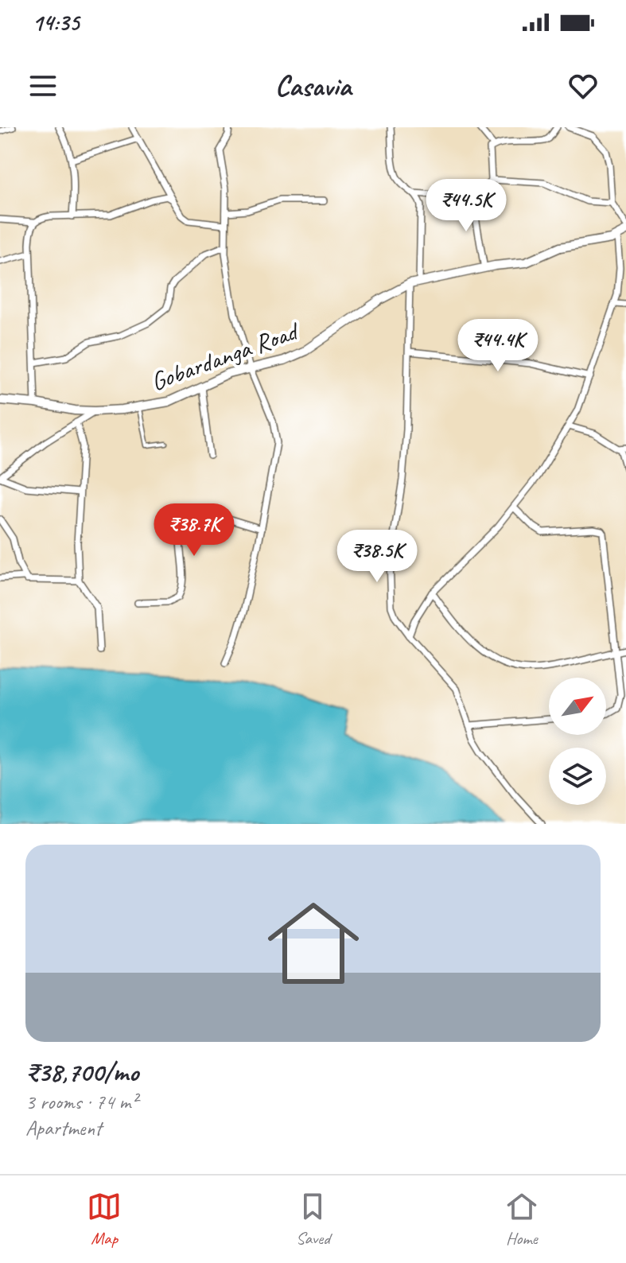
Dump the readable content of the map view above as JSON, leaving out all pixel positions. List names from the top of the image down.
{
  "streets": {
    "main road": ["Gobardanga Road"]
  },
  "north": "top right",
  "page": {
    "status": "14:35",
    "header": "Casavia",
    "price": [
      "₹44.5K",
      "₹44.4K",
      "₹38.7K",
      "₹38.5K"
    ],
    "list": [
      {
        "name": "₹38,700/mo",
        "note": "3 rooms · 74 m² · Apartment"
      }
    ],
    "tabs": ["Map", "Saved", "Home"]
  }
}
